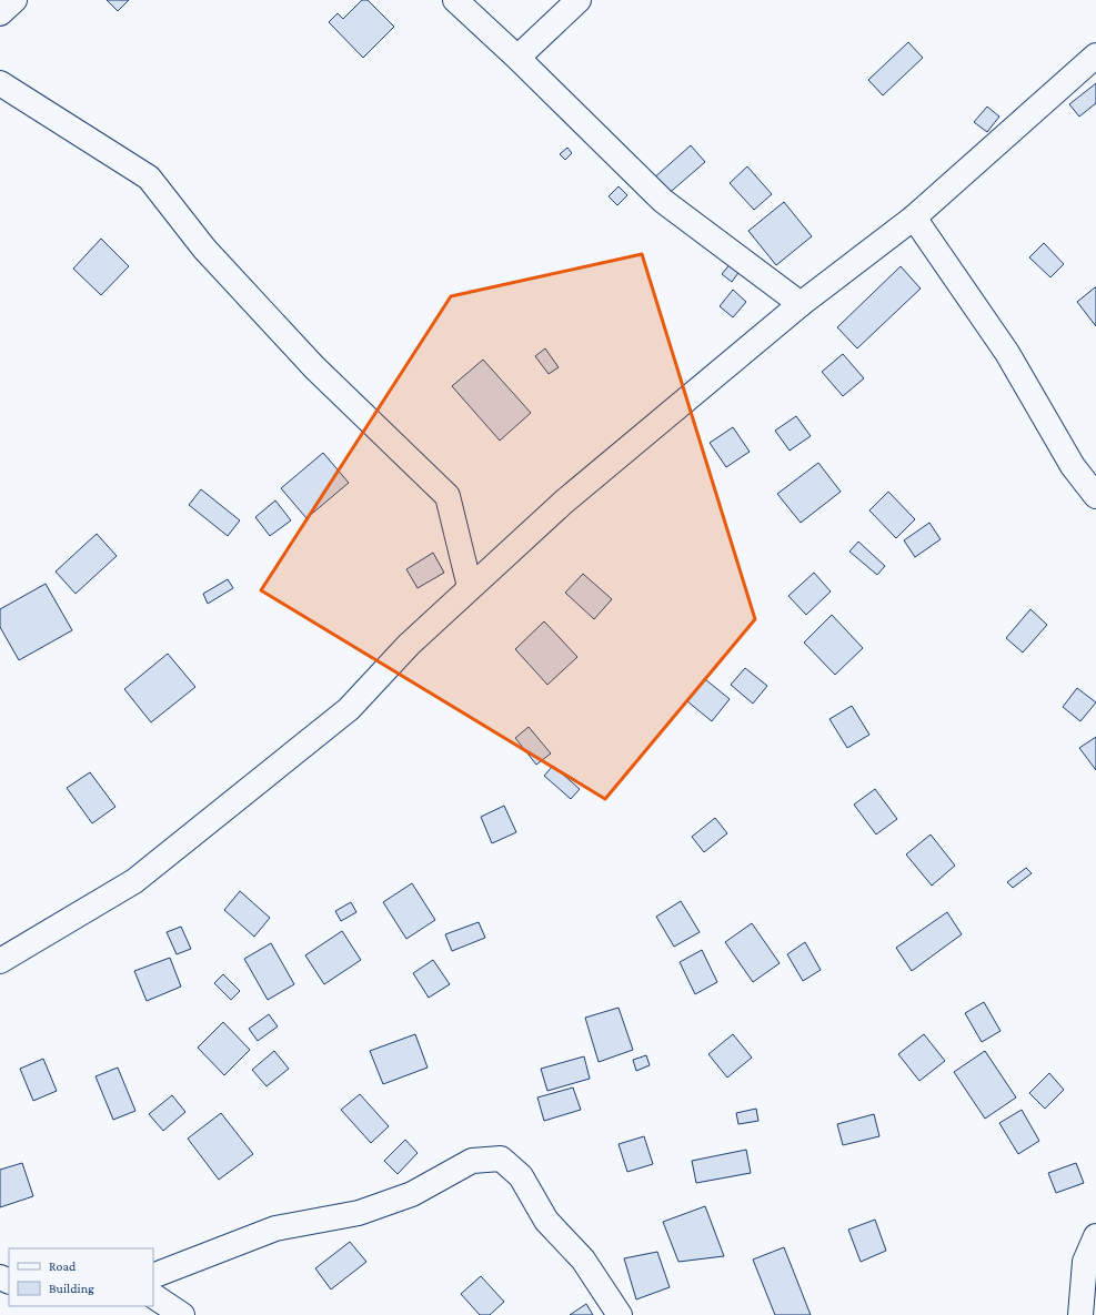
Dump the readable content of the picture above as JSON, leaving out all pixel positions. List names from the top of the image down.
{
  "legend": ["Road", "Building"]
}
